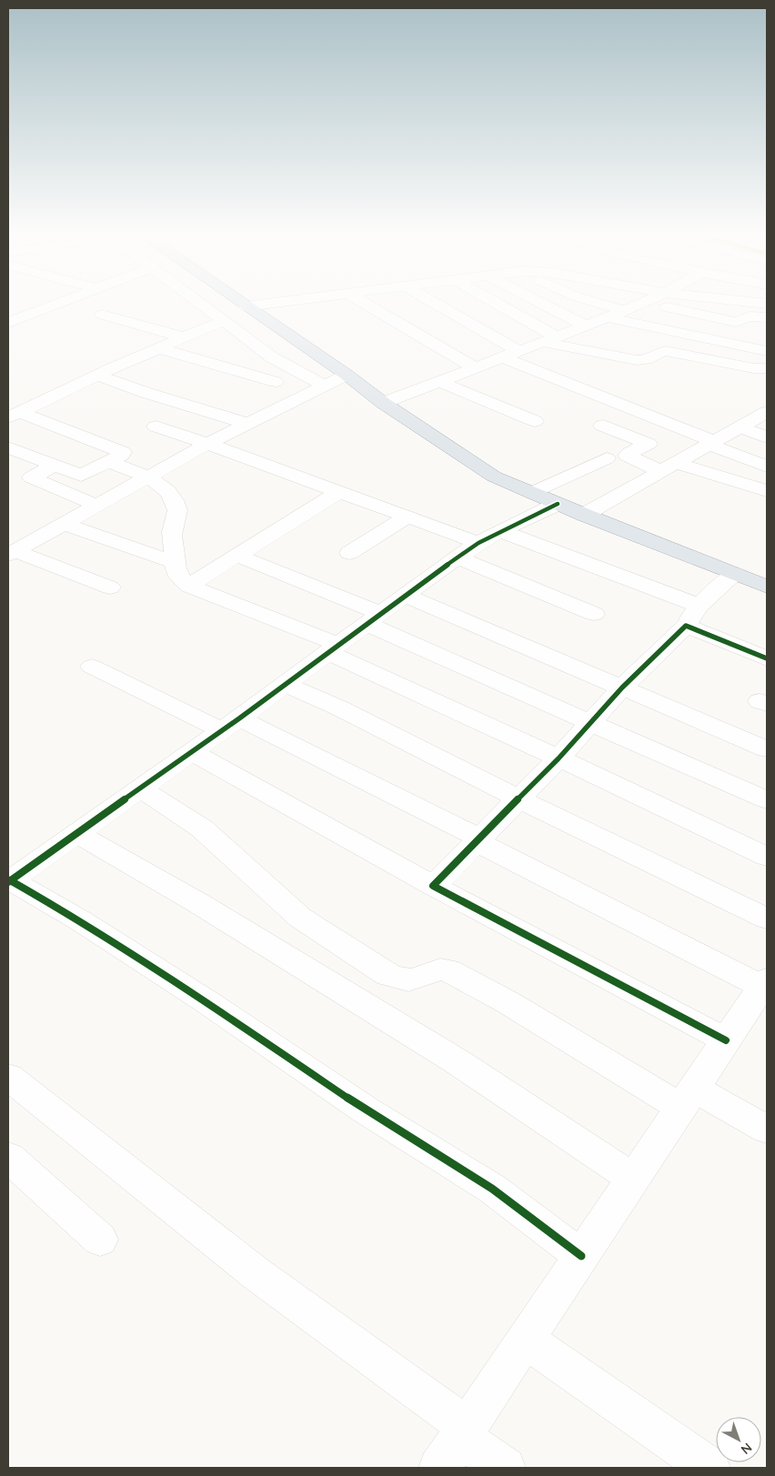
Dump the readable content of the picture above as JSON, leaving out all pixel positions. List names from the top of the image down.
{
  "north": "bottom right"
}
